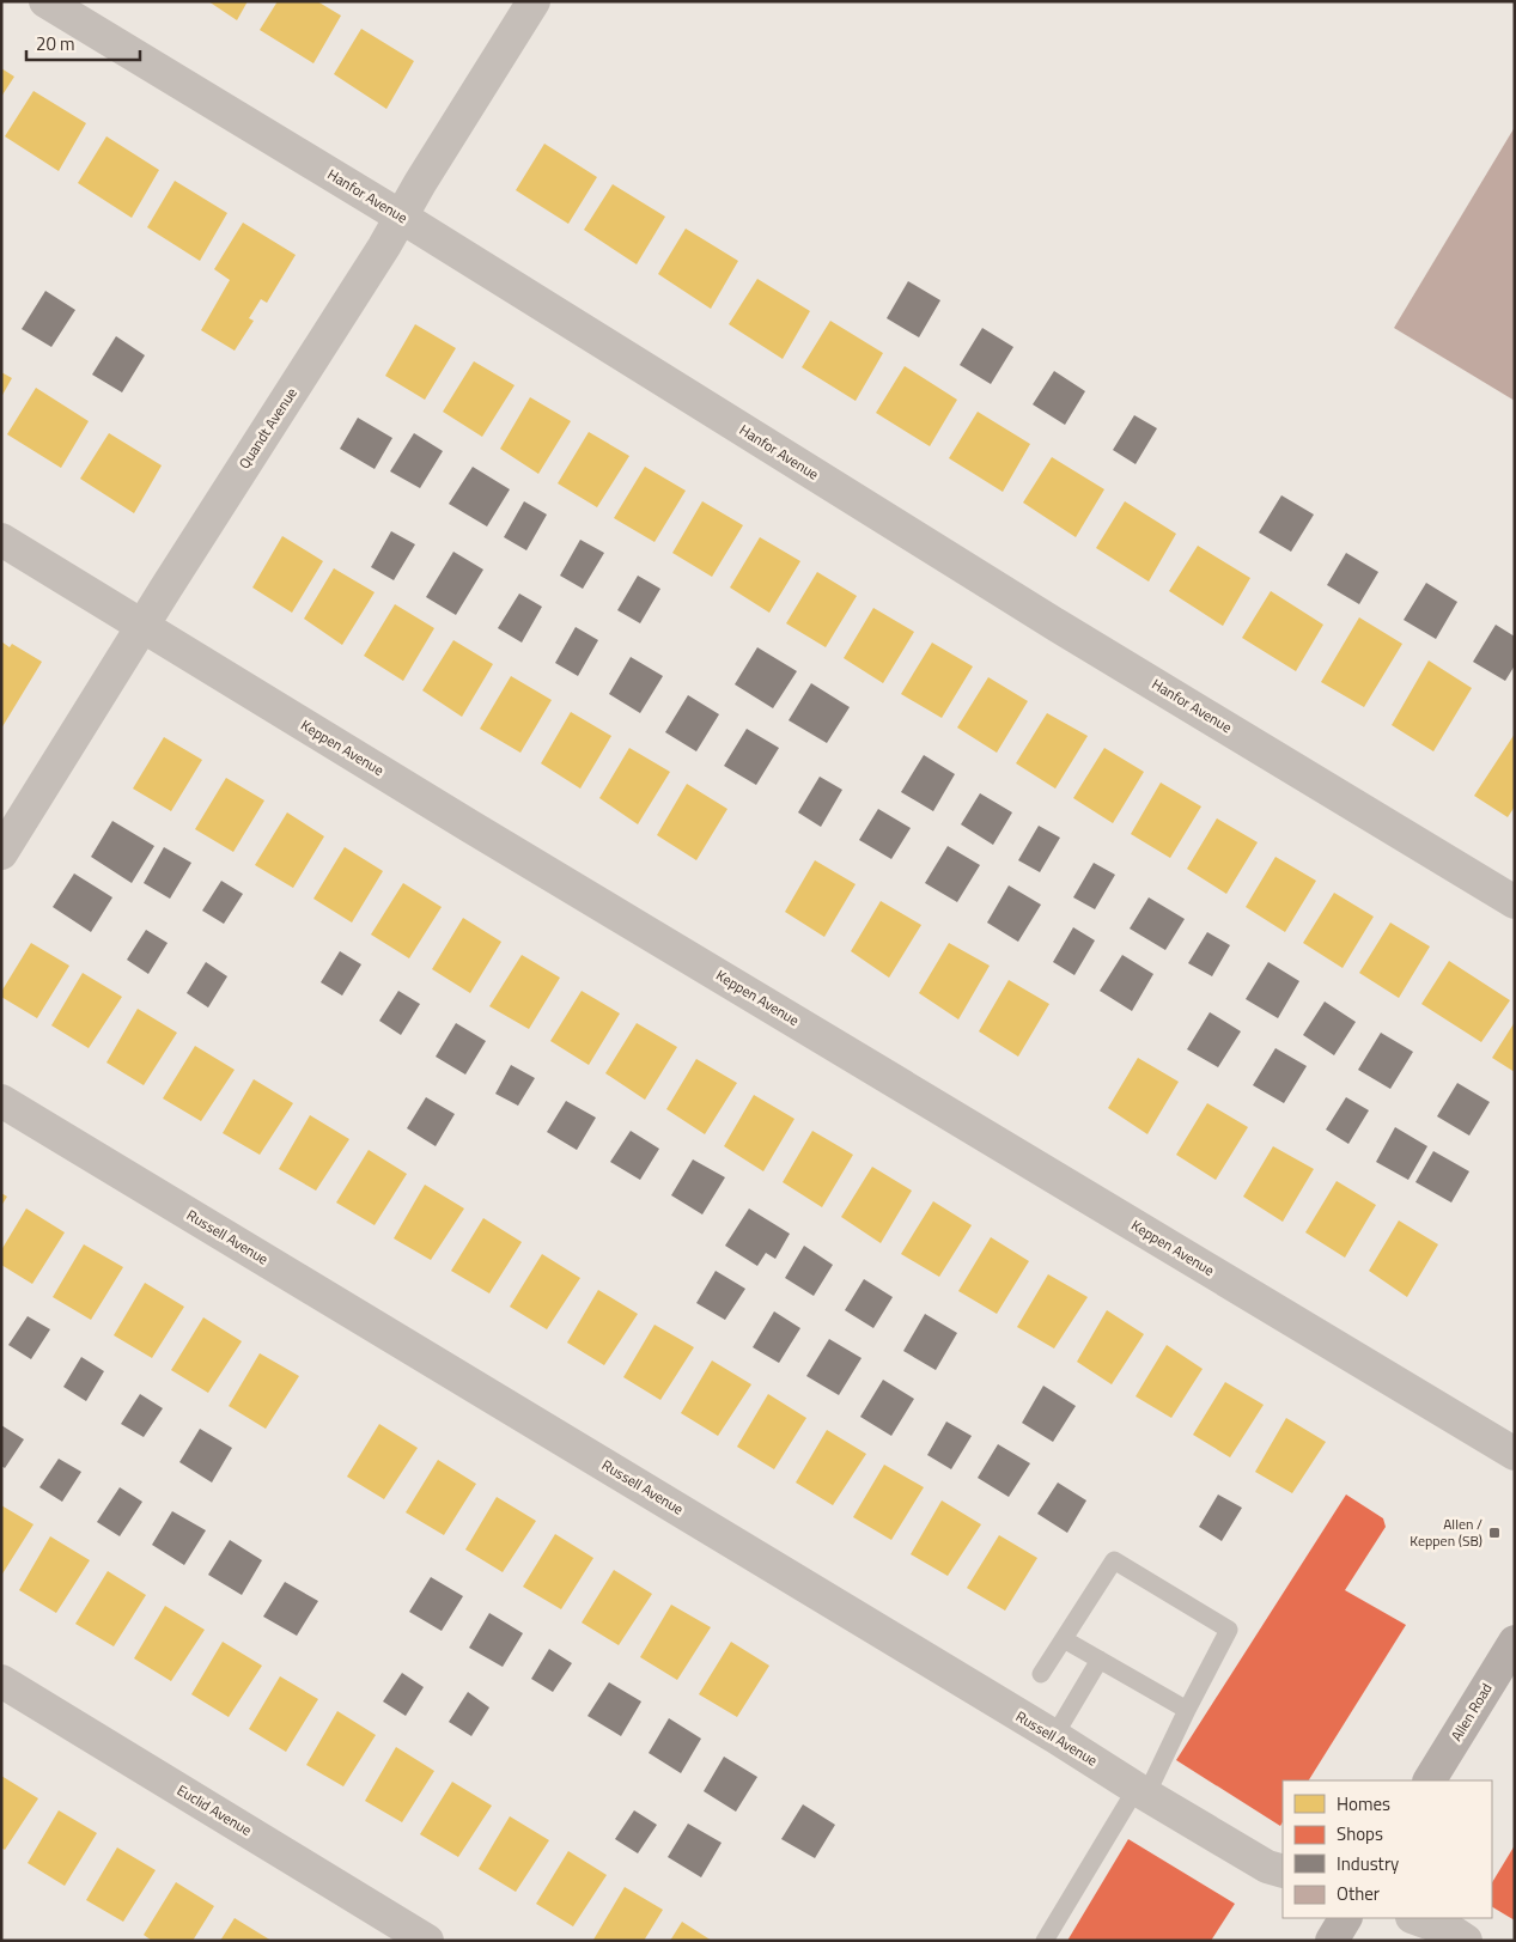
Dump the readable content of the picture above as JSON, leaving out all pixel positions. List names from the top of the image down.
{
  "streets": {
    "main road": ["Allen Road"],
    "street": [
      "Hanfor Avenue",
      "Quandt Avenue",
      "Keppen Avenue",
      "Russell Avenue",
      "Euclid Avenue"
    ]
  },
  "crossings": [
    ["Hanfor Avenue", "Quandt Avenue"],
    ["Quandt Avenue", "Keppen Avenue"]
  ],
  "places": {
    "transit": ["Allen / Keppen (SB)"]
  },
  "legend": [
    "Homes",
    "Shops",
    "Industry",
    "Other"
  ],
  "scale_bar": "20 m"
}
